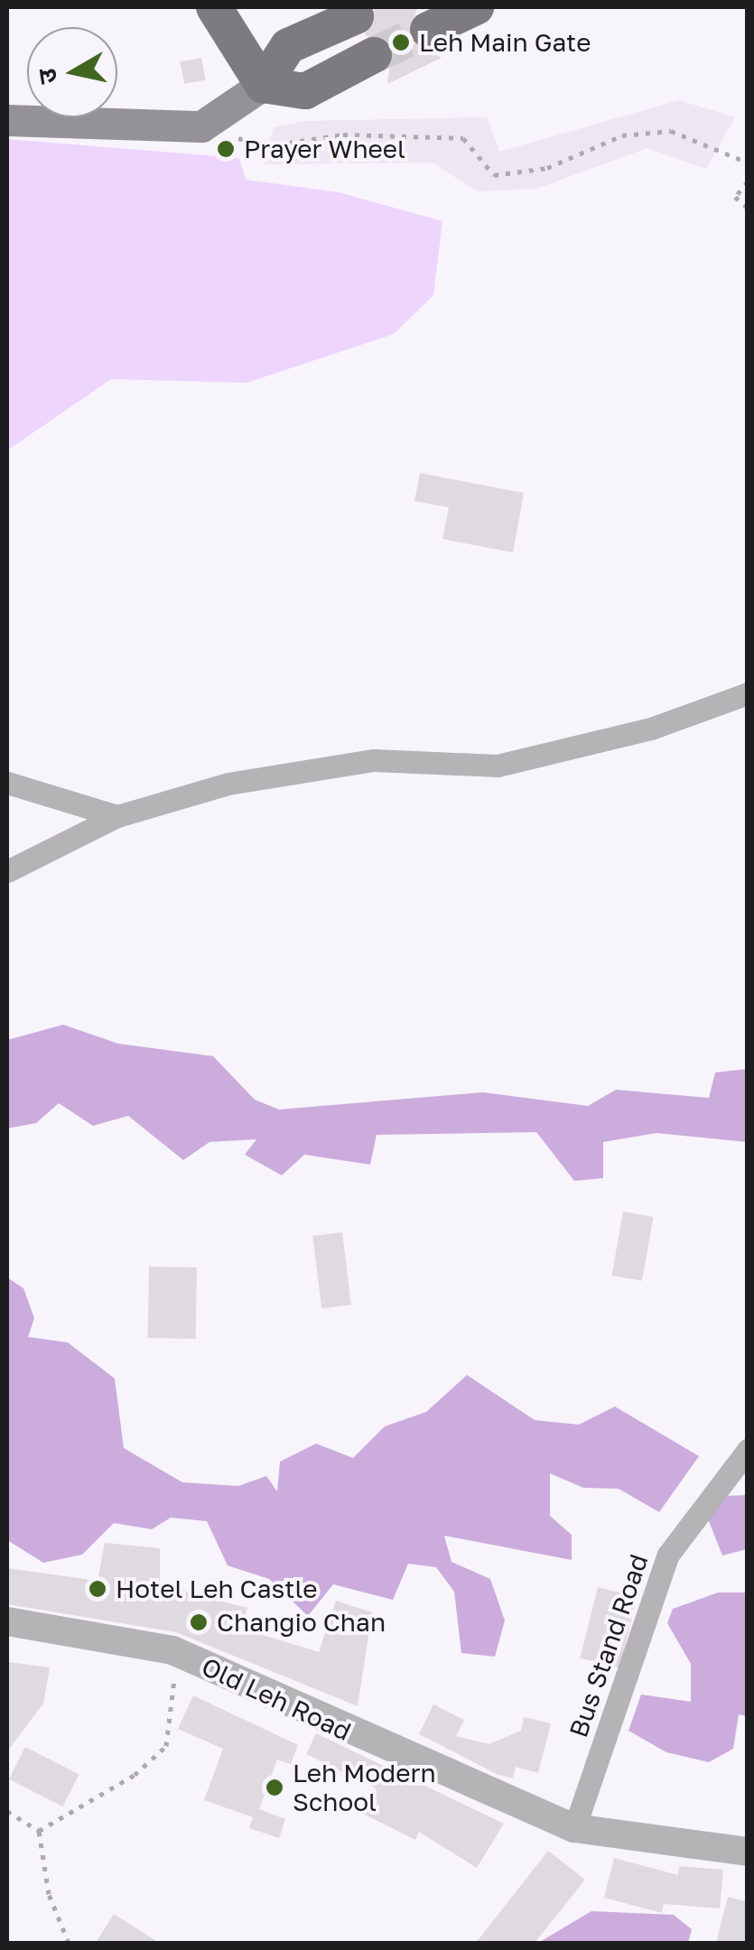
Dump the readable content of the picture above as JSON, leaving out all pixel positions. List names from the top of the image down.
{
  "streets": {
    "street": ["Bus Stand Road", "Old Leh Road"]
  },
  "crossings": [
    ["Bus Stand Road", "Old Leh Road"]
  ],
  "places": [
    "Leh Main Gate",
    "Prayer Wheel",
    "Hotel Leh Castle",
    "Changio Chan",
    "Leh Modern School"
  ],
  "north": "left"
}
